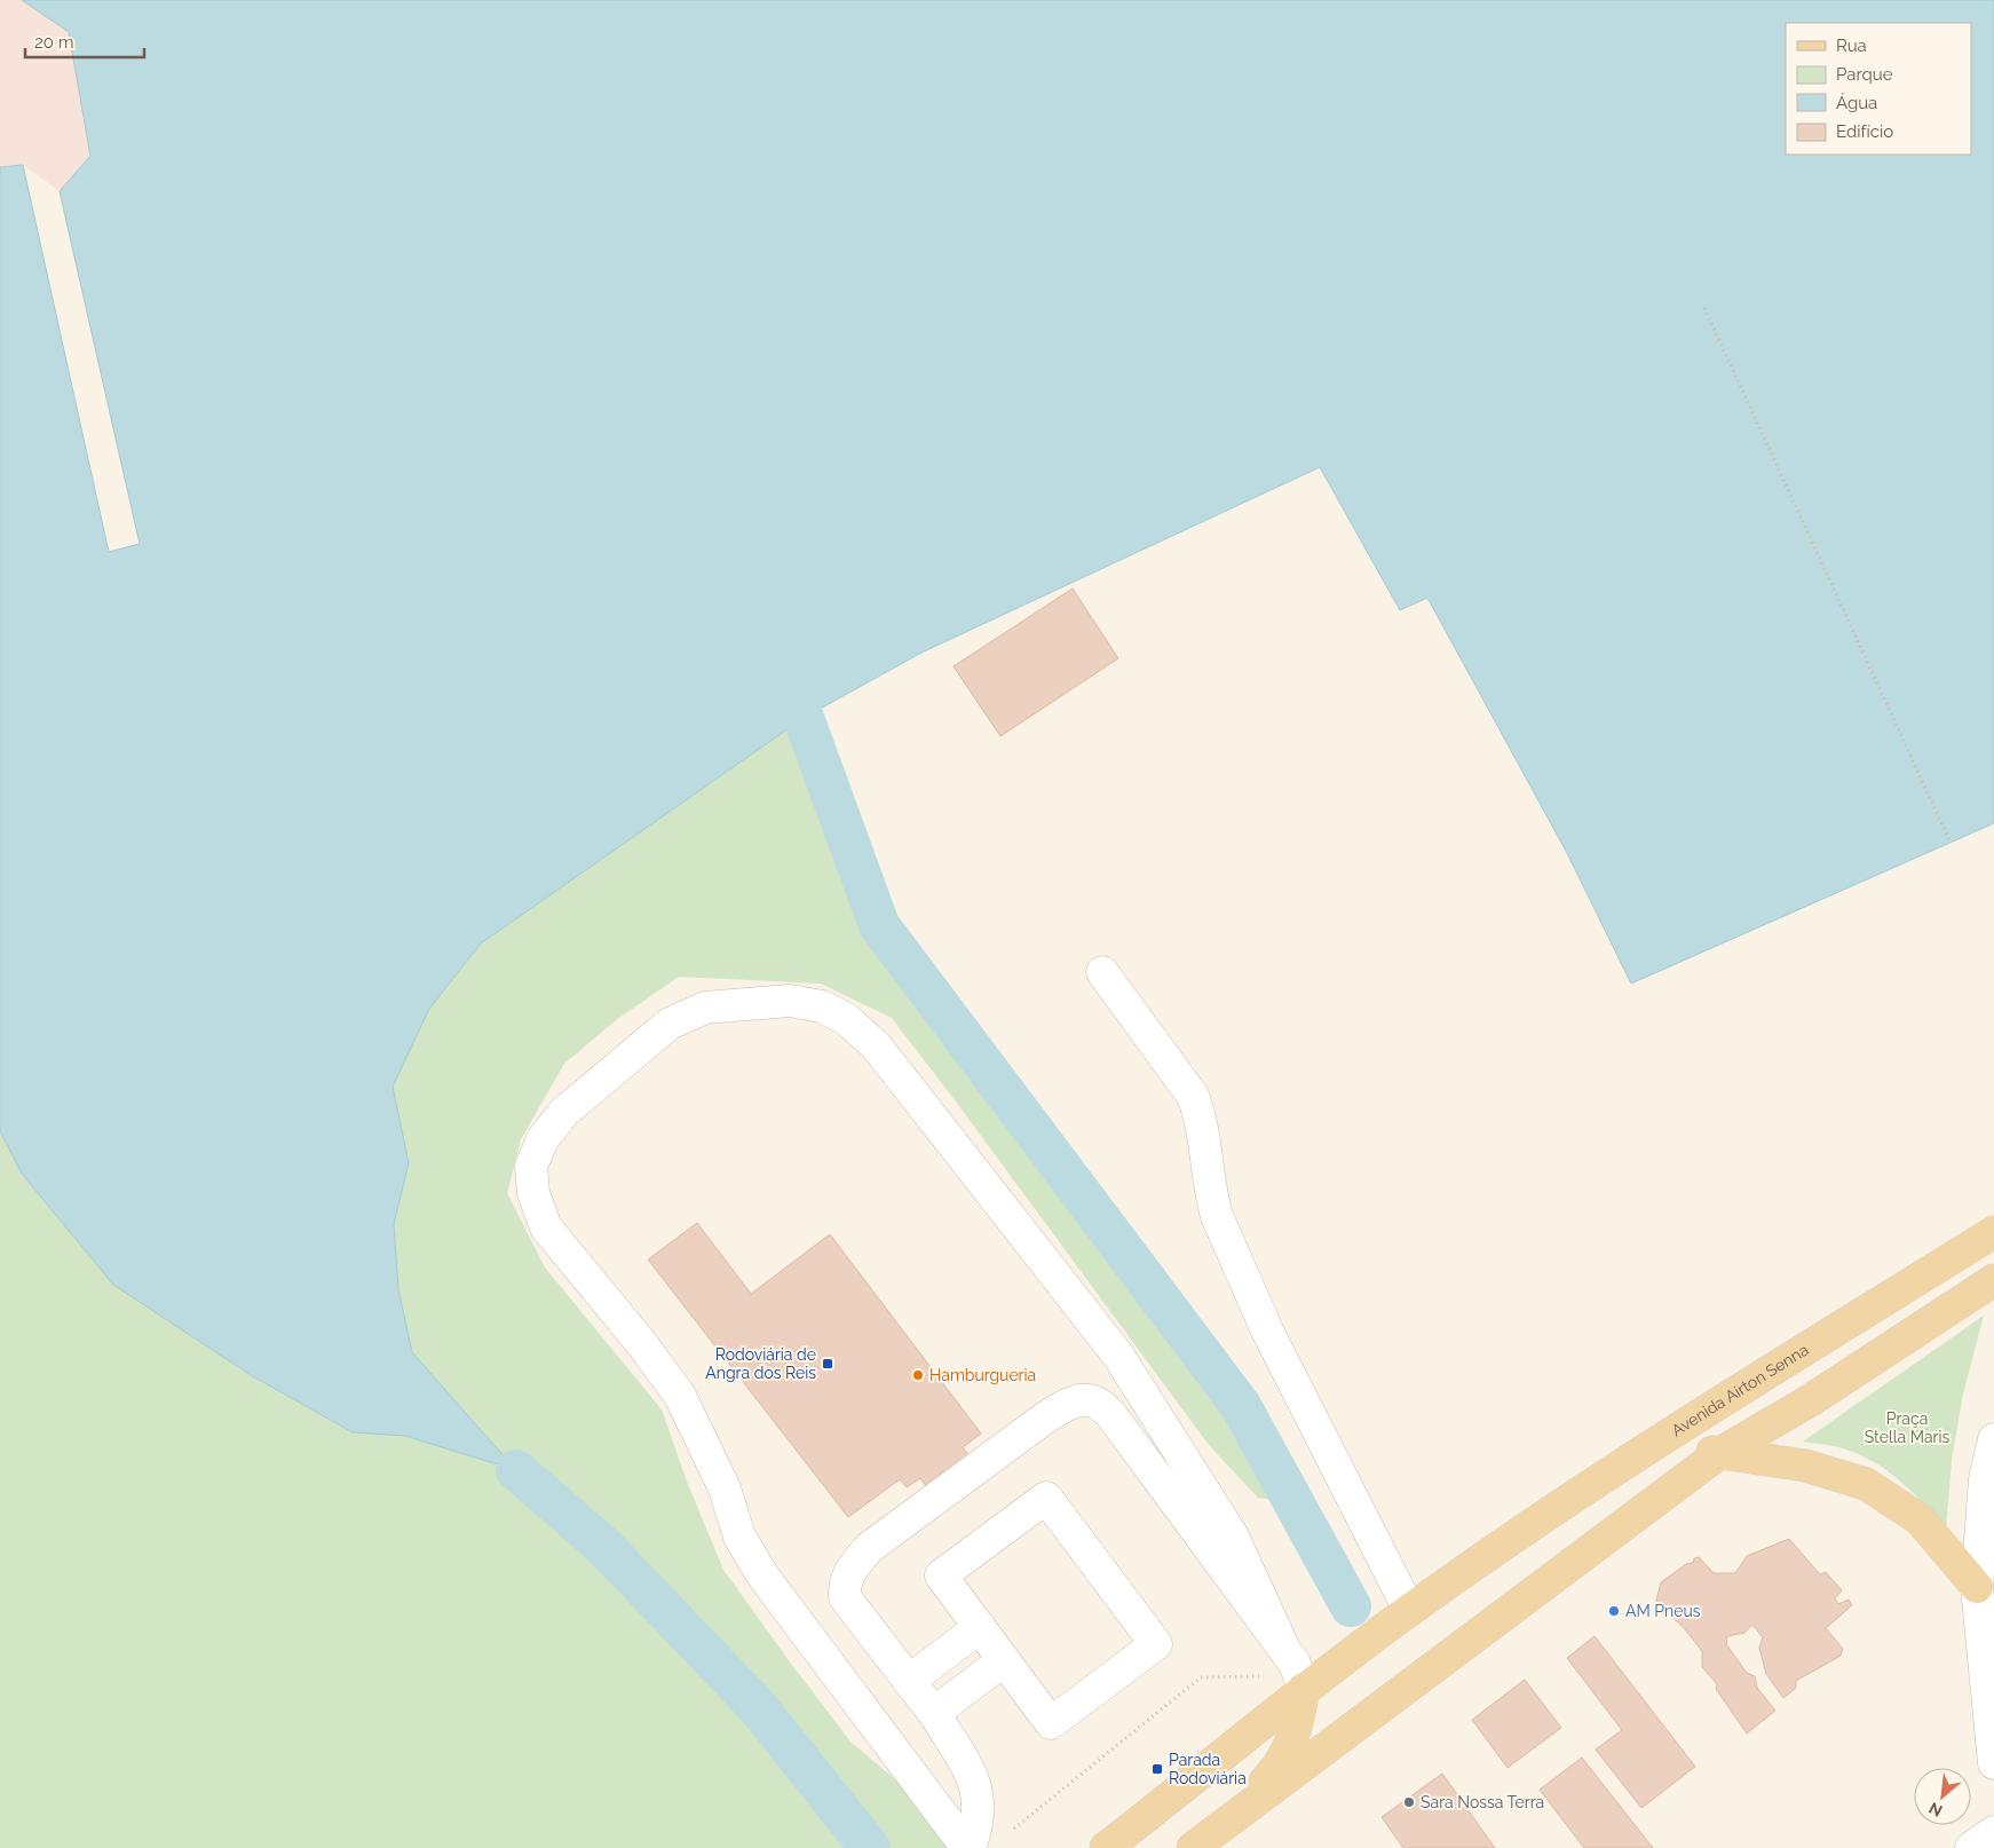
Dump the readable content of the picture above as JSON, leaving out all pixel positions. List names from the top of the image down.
{
  "streets": {
    "main road": ["Avenida Airton Senna"]
  },
  "parks": ["Praça Stella Maris"],
  "places": {
    "transit": ["Rodoviária de Angra dos Reis", "Parada Rodoviária"],
    "other": ["Hamburgueria", "AM Pneus", "Sara Nossa Terra"]
  },
  "legend": [
    "Rua",
    "Parque",
    "Água",
    "Edifício"
  ],
  "scale_bar": "20 m",
  "north": "bottom left"
}
